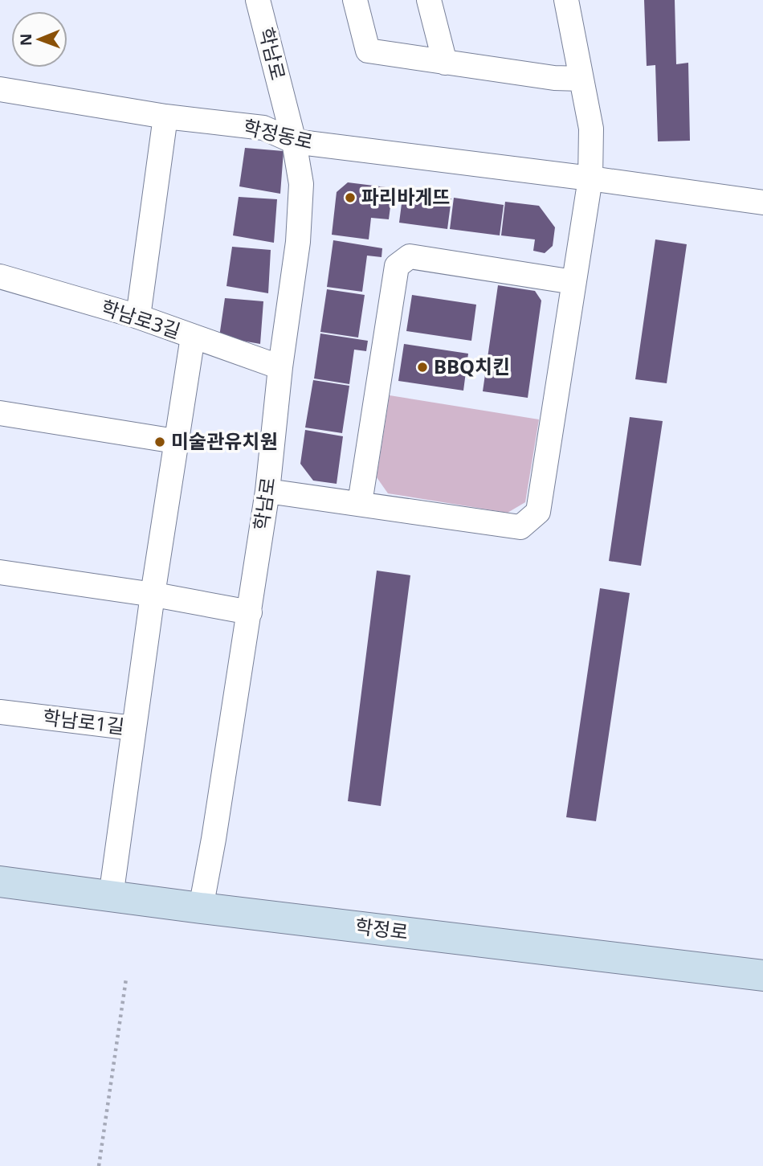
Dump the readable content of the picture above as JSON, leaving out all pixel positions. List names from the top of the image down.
{
  "streets": {
    "main road": ["학정로"],
    "street": [
      "학남로",
      "학정동로",
      "학남로3길",
      "학남로1길"
    ]
  },
  "crossings": [
    ["학남로", "학정동로"],
    ["학남로", "학남로3길"],
    ["학남로", "학정로"],
    ["학남로3길", "학남로1길"]
  ],
  "places": ["파리바게뜨", "BBQ치킨", "미술관유치원"],
  "north": "left"
}
